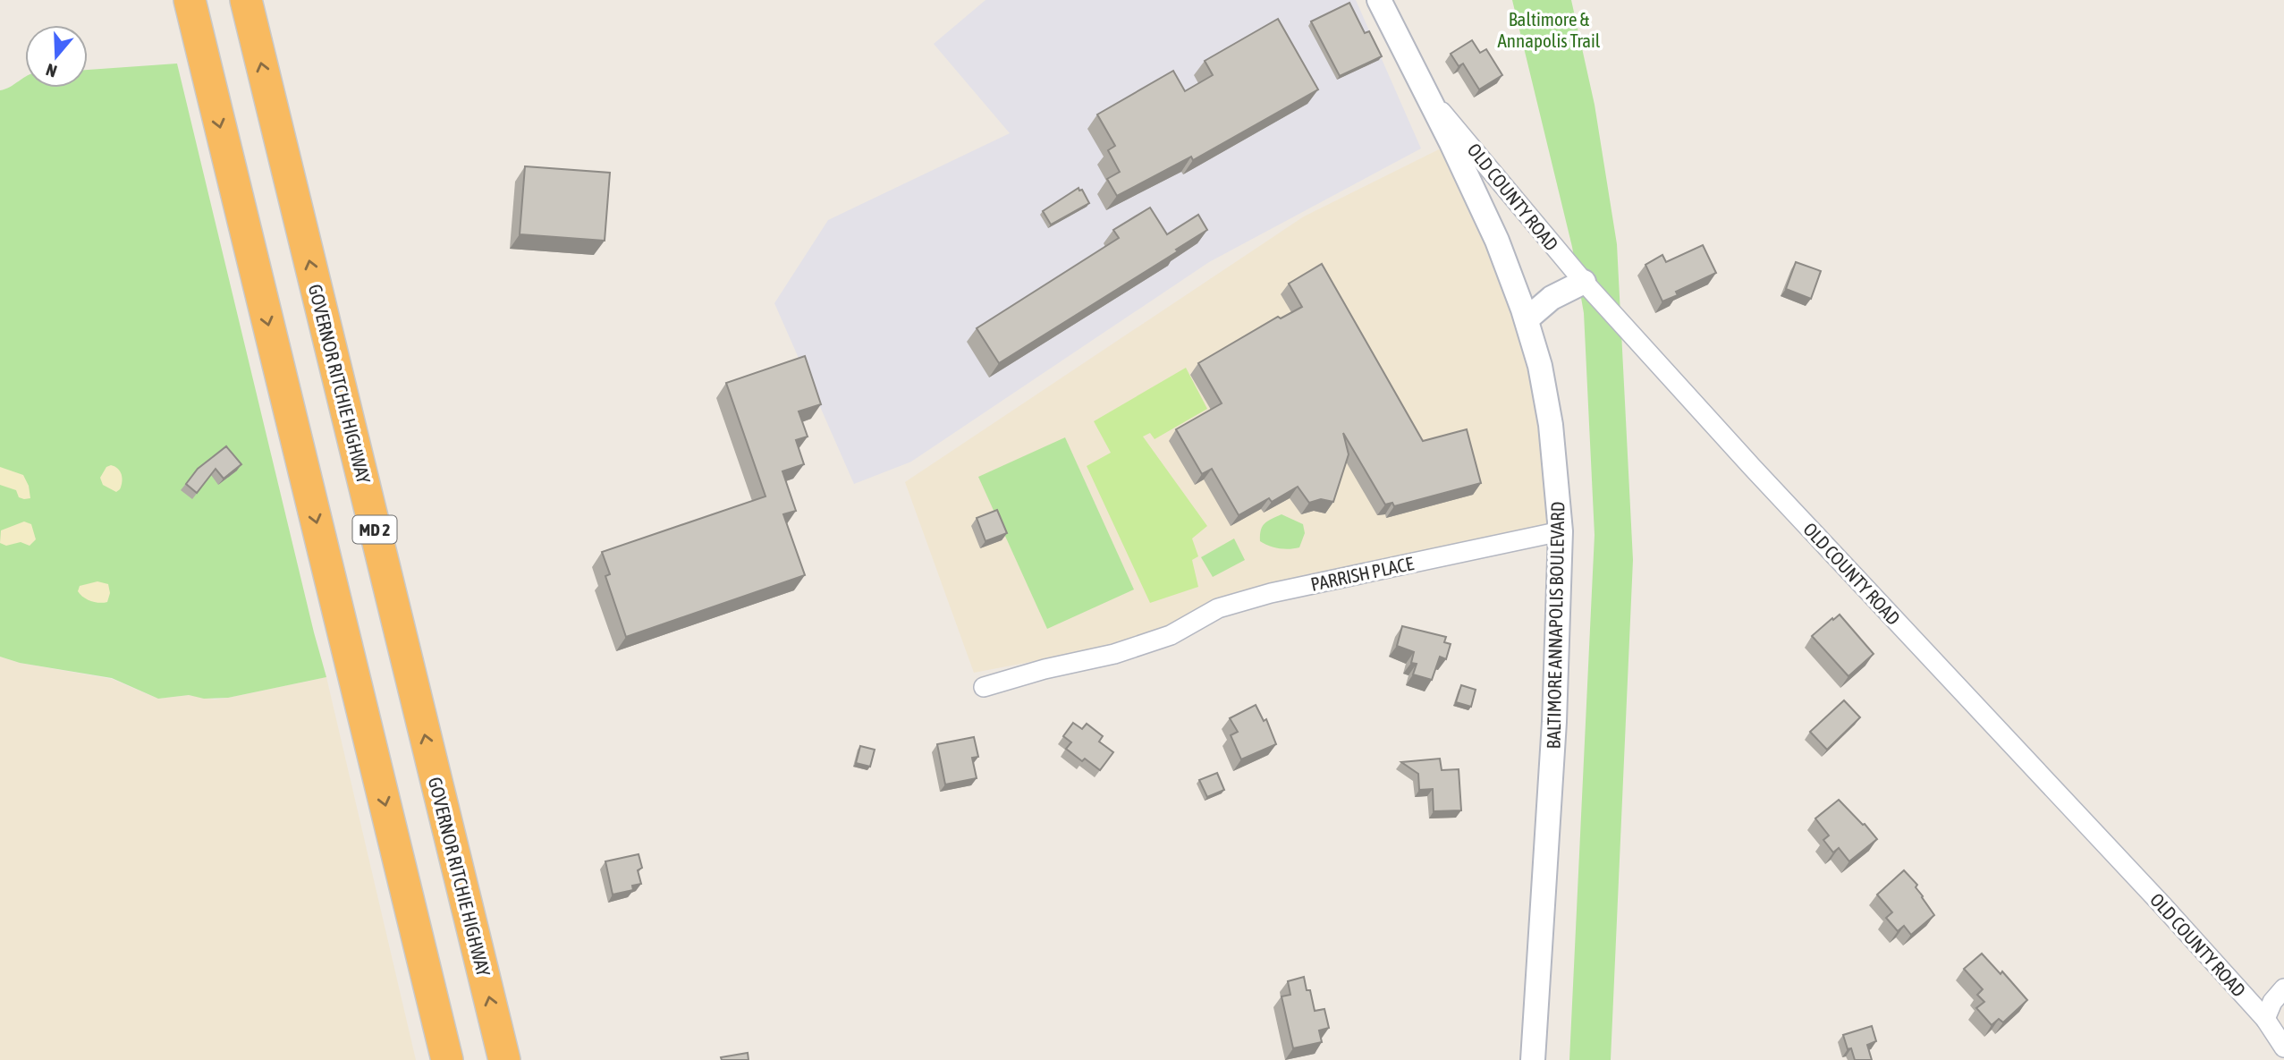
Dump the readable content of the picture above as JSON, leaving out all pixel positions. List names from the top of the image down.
{
  "streets": {
    "highway": ["GOVERNOR RITCHIE HIGHWAY", "MD 2"],
    "street": ["OLD COUNTY ROAD", "PARRISH PLACE", "BALTIMORE ANNAPOLIS BOULEVARD"]
  },
  "crossings": [
    ["OLD COUNTY ROAD", "BALTIMORE ANNAPOLIS BOULEVARD"],
    ["PARRISH PLACE", "BALTIMORE ANNAPOLIS BOULEVARD"]
  ],
  "parks": ["Baltimore & Annapolis Trail"],
  "north": "bottom"
}
